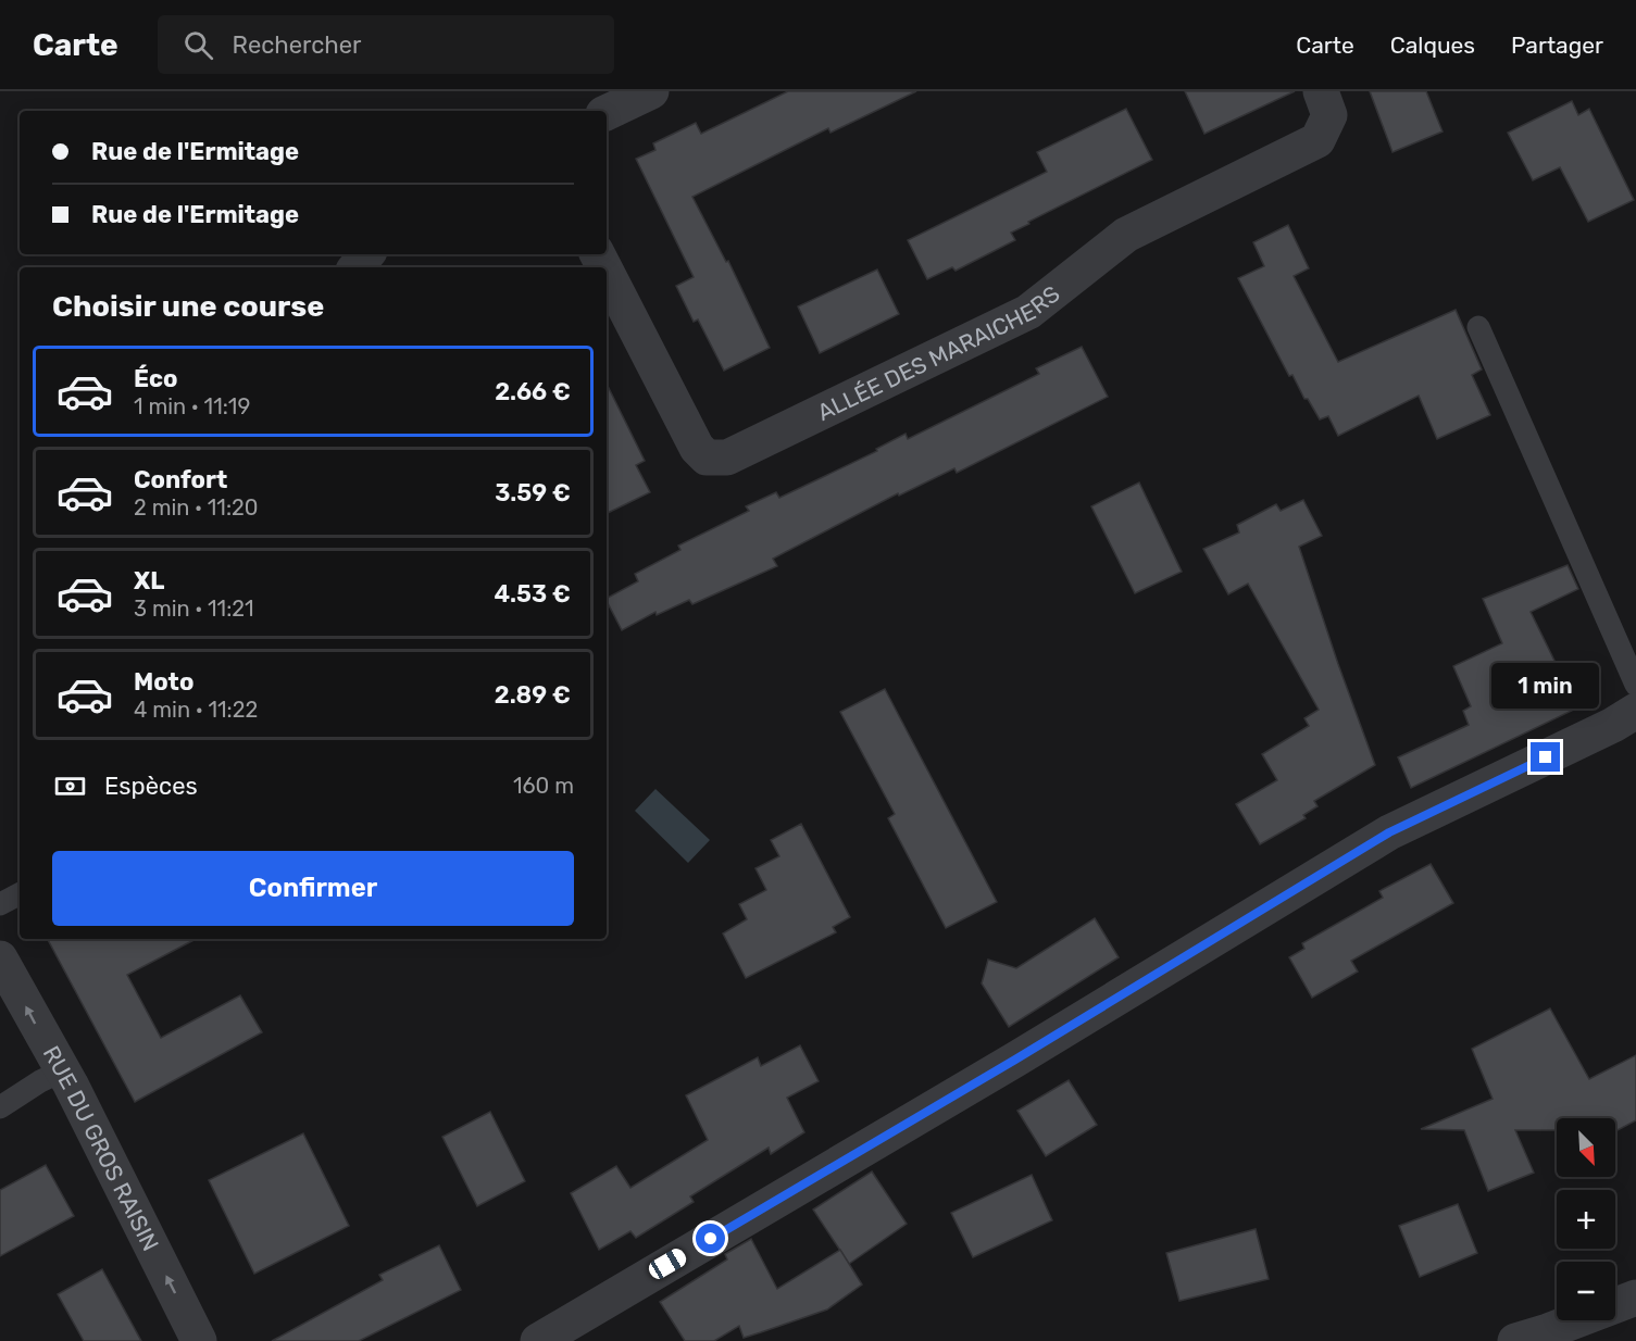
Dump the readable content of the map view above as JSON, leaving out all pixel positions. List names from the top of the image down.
{
  "streets": {
    "street": ["ALLÉE DES MARAICHERS", "RUE DU GROS RAISIN"]
  },
  "one_way": ["RUE DU GROS RAISIN"],
  "north": "bottom right",
  "page": {
    "header": "Carte",
    "search": "Rechercher",
    "nav": ["Carte", "Calques", "Partager"],
    "banner": ["Rue de l'Ermitage", "Rue de l'Ermitage"],
    "heading": "Choisir une course",
    "list": [
      {
        "name": "Éco",
        "note": "1 min · 11:19",
        "value": "2.66 €"
      },
      {
        "name": "Confort",
        "note": "2 min · 11:20",
        "value": "3.59 €"
      },
      {
        "name": "XL",
        "note": "3 min · 11:21",
        "value": "4.53 €"
      },
      {
        "name": "Moto",
        "note": "4 min · 11:22",
        "value": "2.89 €"
      }
    ],
    "bubble": "1 min",
    "pay": ["Espèces", "160 m"],
    "buttons": "Confirmer",
    "map_buttons": ["+", "−"]
  }
}
